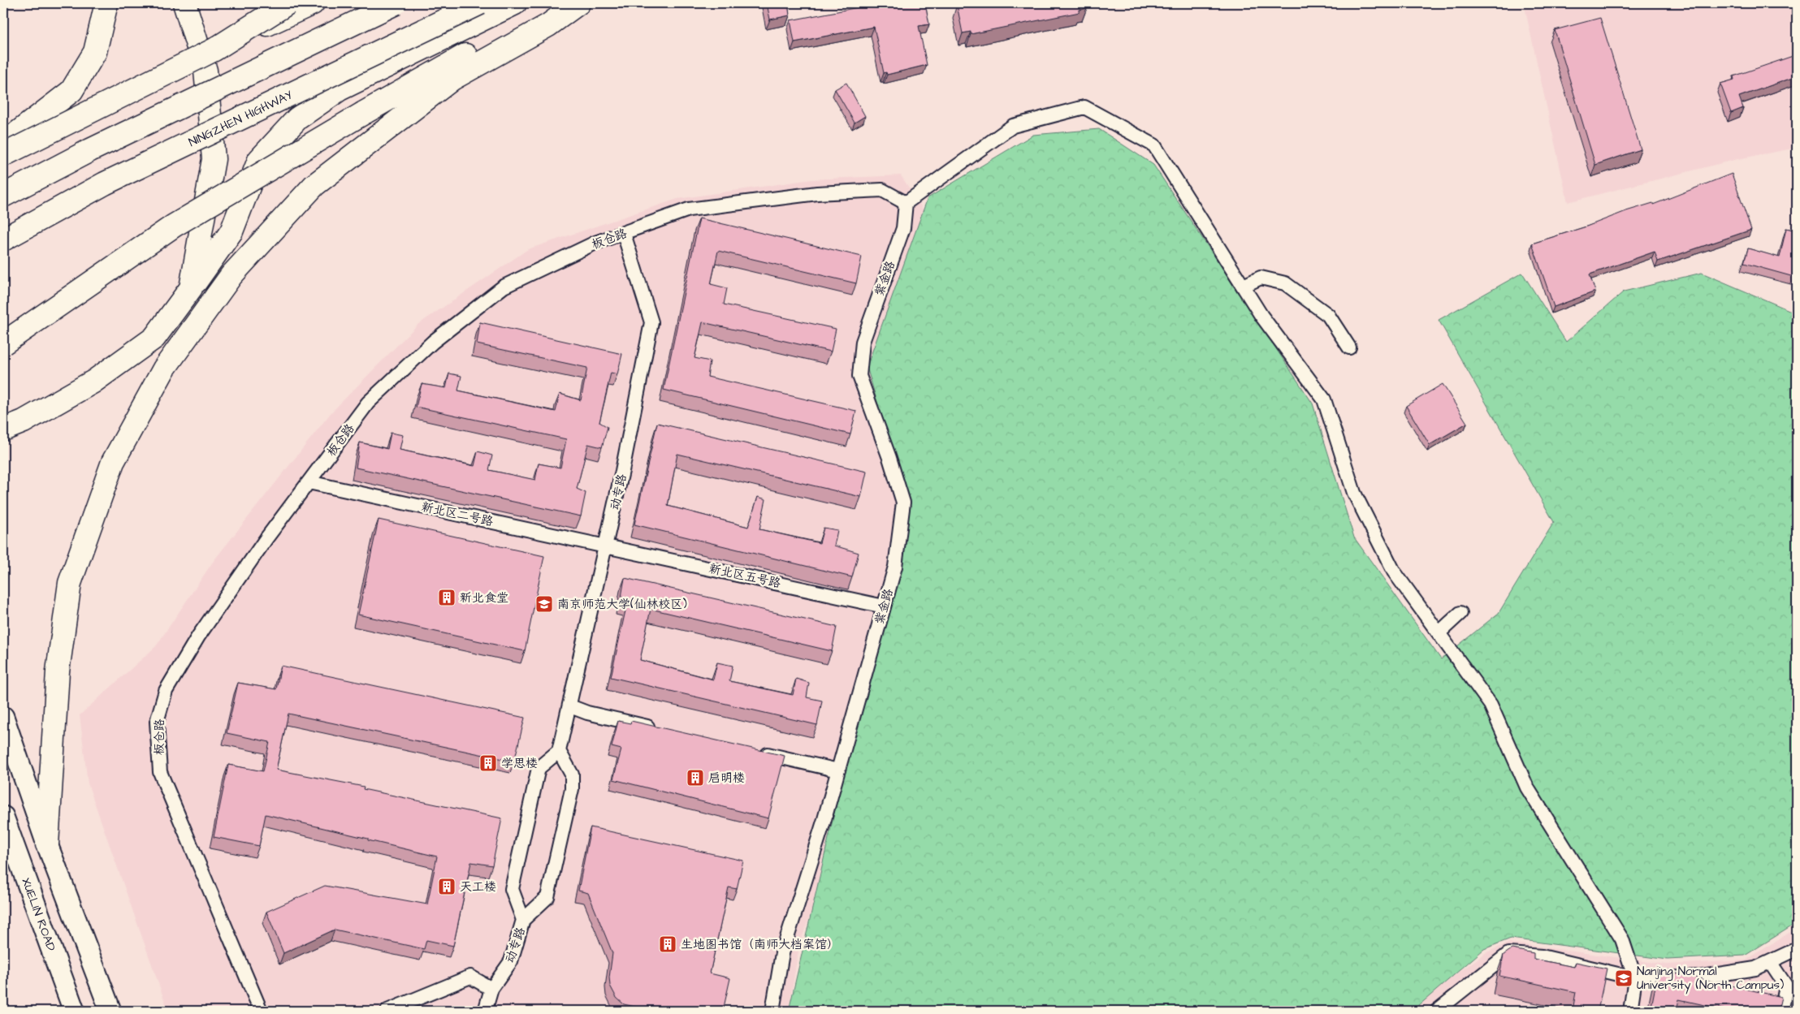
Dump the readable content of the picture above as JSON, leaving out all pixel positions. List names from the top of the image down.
{
  "streets": {
    "highway": ["NINGZHEN HIGHWAY"],
    "main road": ["XUELIN ROAD"],
    "street": [
      "板仓路",
      "紫金路",
      "动专路",
      "新北区二号路",
      "新北区五号路"
    ]
  },
  "crossings": [
    ["板仓路", "紫金路"],
    ["板仓路", "动专路"],
    ["板仓路", "新北区二号路"],
    ["紫金路", "新北区五号路"],
    ["动专路", "新北区二号路"],
    ["动专路", "新北区五号路"],
    ["新北区二号路", "新北区五号路"]
  ],
  "places": {
    "building": [
      "新北食堂",
      "学思楼",
      "启明楼",
      "天工楼",
      "生地图书馆（南师大档案馆）"
    ],
    "school or university": ["南京师范大学(仙林校区)", "Nanjing Normal University (North Campus)"]
  }
}
